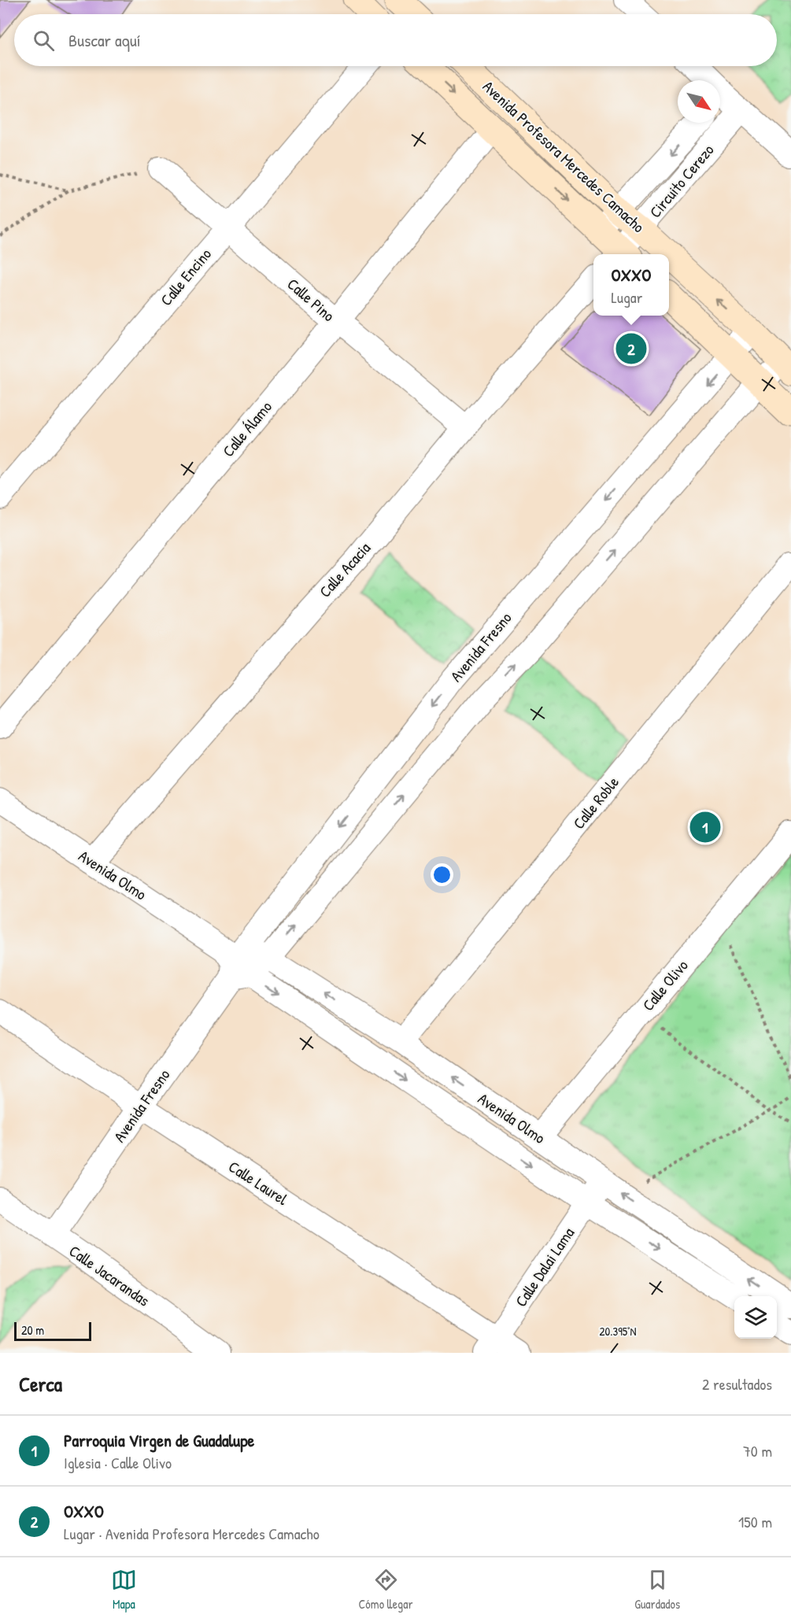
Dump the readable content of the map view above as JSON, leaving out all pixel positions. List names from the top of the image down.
{
  "streets": {
    "street": [
      "Avenida Profesora Mercedes Camacho",
      "Circuito Cerezo",
      "Calle Encino",
      "Calle Pino",
      "Calle Álamo",
      "Calle Acacia",
      "Avenida Fresno",
      "Calle Roble",
      "Avenida Olmo",
      "Calle Olivo",
      "Calle Laurel",
      "Calle Dalai Lama",
      "Calle Jacarandas"
    ]
  },
  "crossings": [
    ["Avenida Profesora Mercedes Camacho", "Circuito Cerezo"],
    ["Avenida Profesora Mercedes Camacho", "Calle Álamo"],
    ["Avenida Profesora Mercedes Camacho", "Avenida Fresno"],
    ["Calle Encino", "Calle Pino"],
    ["Calle Pino", "Calle Álamo"],
    ["Calle Pino", "Calle Acacia"],
    ["Calle Acacia", "Avenida Olmo"],
    ["Avenida Fresno", "Avenida Olmo"],
    ["Avenida Fresno", "Calle Laurel"],
    ["Avenida Fresno", "Calle Jacarandas"],
    ["Calle Roble", "Avenida Olmo"],
    ["Avenida Olmo", "Calle Olivo"],
    ["Avenida Olmo", "Calle Dalai Lama"],
    ["Calle Laurel", "Calle Dalai Lama"]
  ],
  "scale_bar": "20 m",
  "north": "bottom right",
  "page": {
    "search": "Buscar aquí",
    "popup": ["OXXO", "Lugar"],
    "pins": ["2", "1"],
    "scale": "20 m",
    "heading": ["Cerca", "2 resultados"],
    "list": [
      {
        "mark": "1",
        "name": "Parroquia Virgen de Guadalupe",
        "note": "Iglesia · Calle Olivo",
        "value": "70 m"
      },
      {
        "mark": "2",
        "name": "OXXO",
        "note": "Lugar · Avenida Profesora Mercedes Camacho",
        "value": "150 m"
      }
    ],
    "nav": ["Mapa", "Cómo llegar", "Guardados"]
  },
  "coordinates": ["20.395°N"]
}
